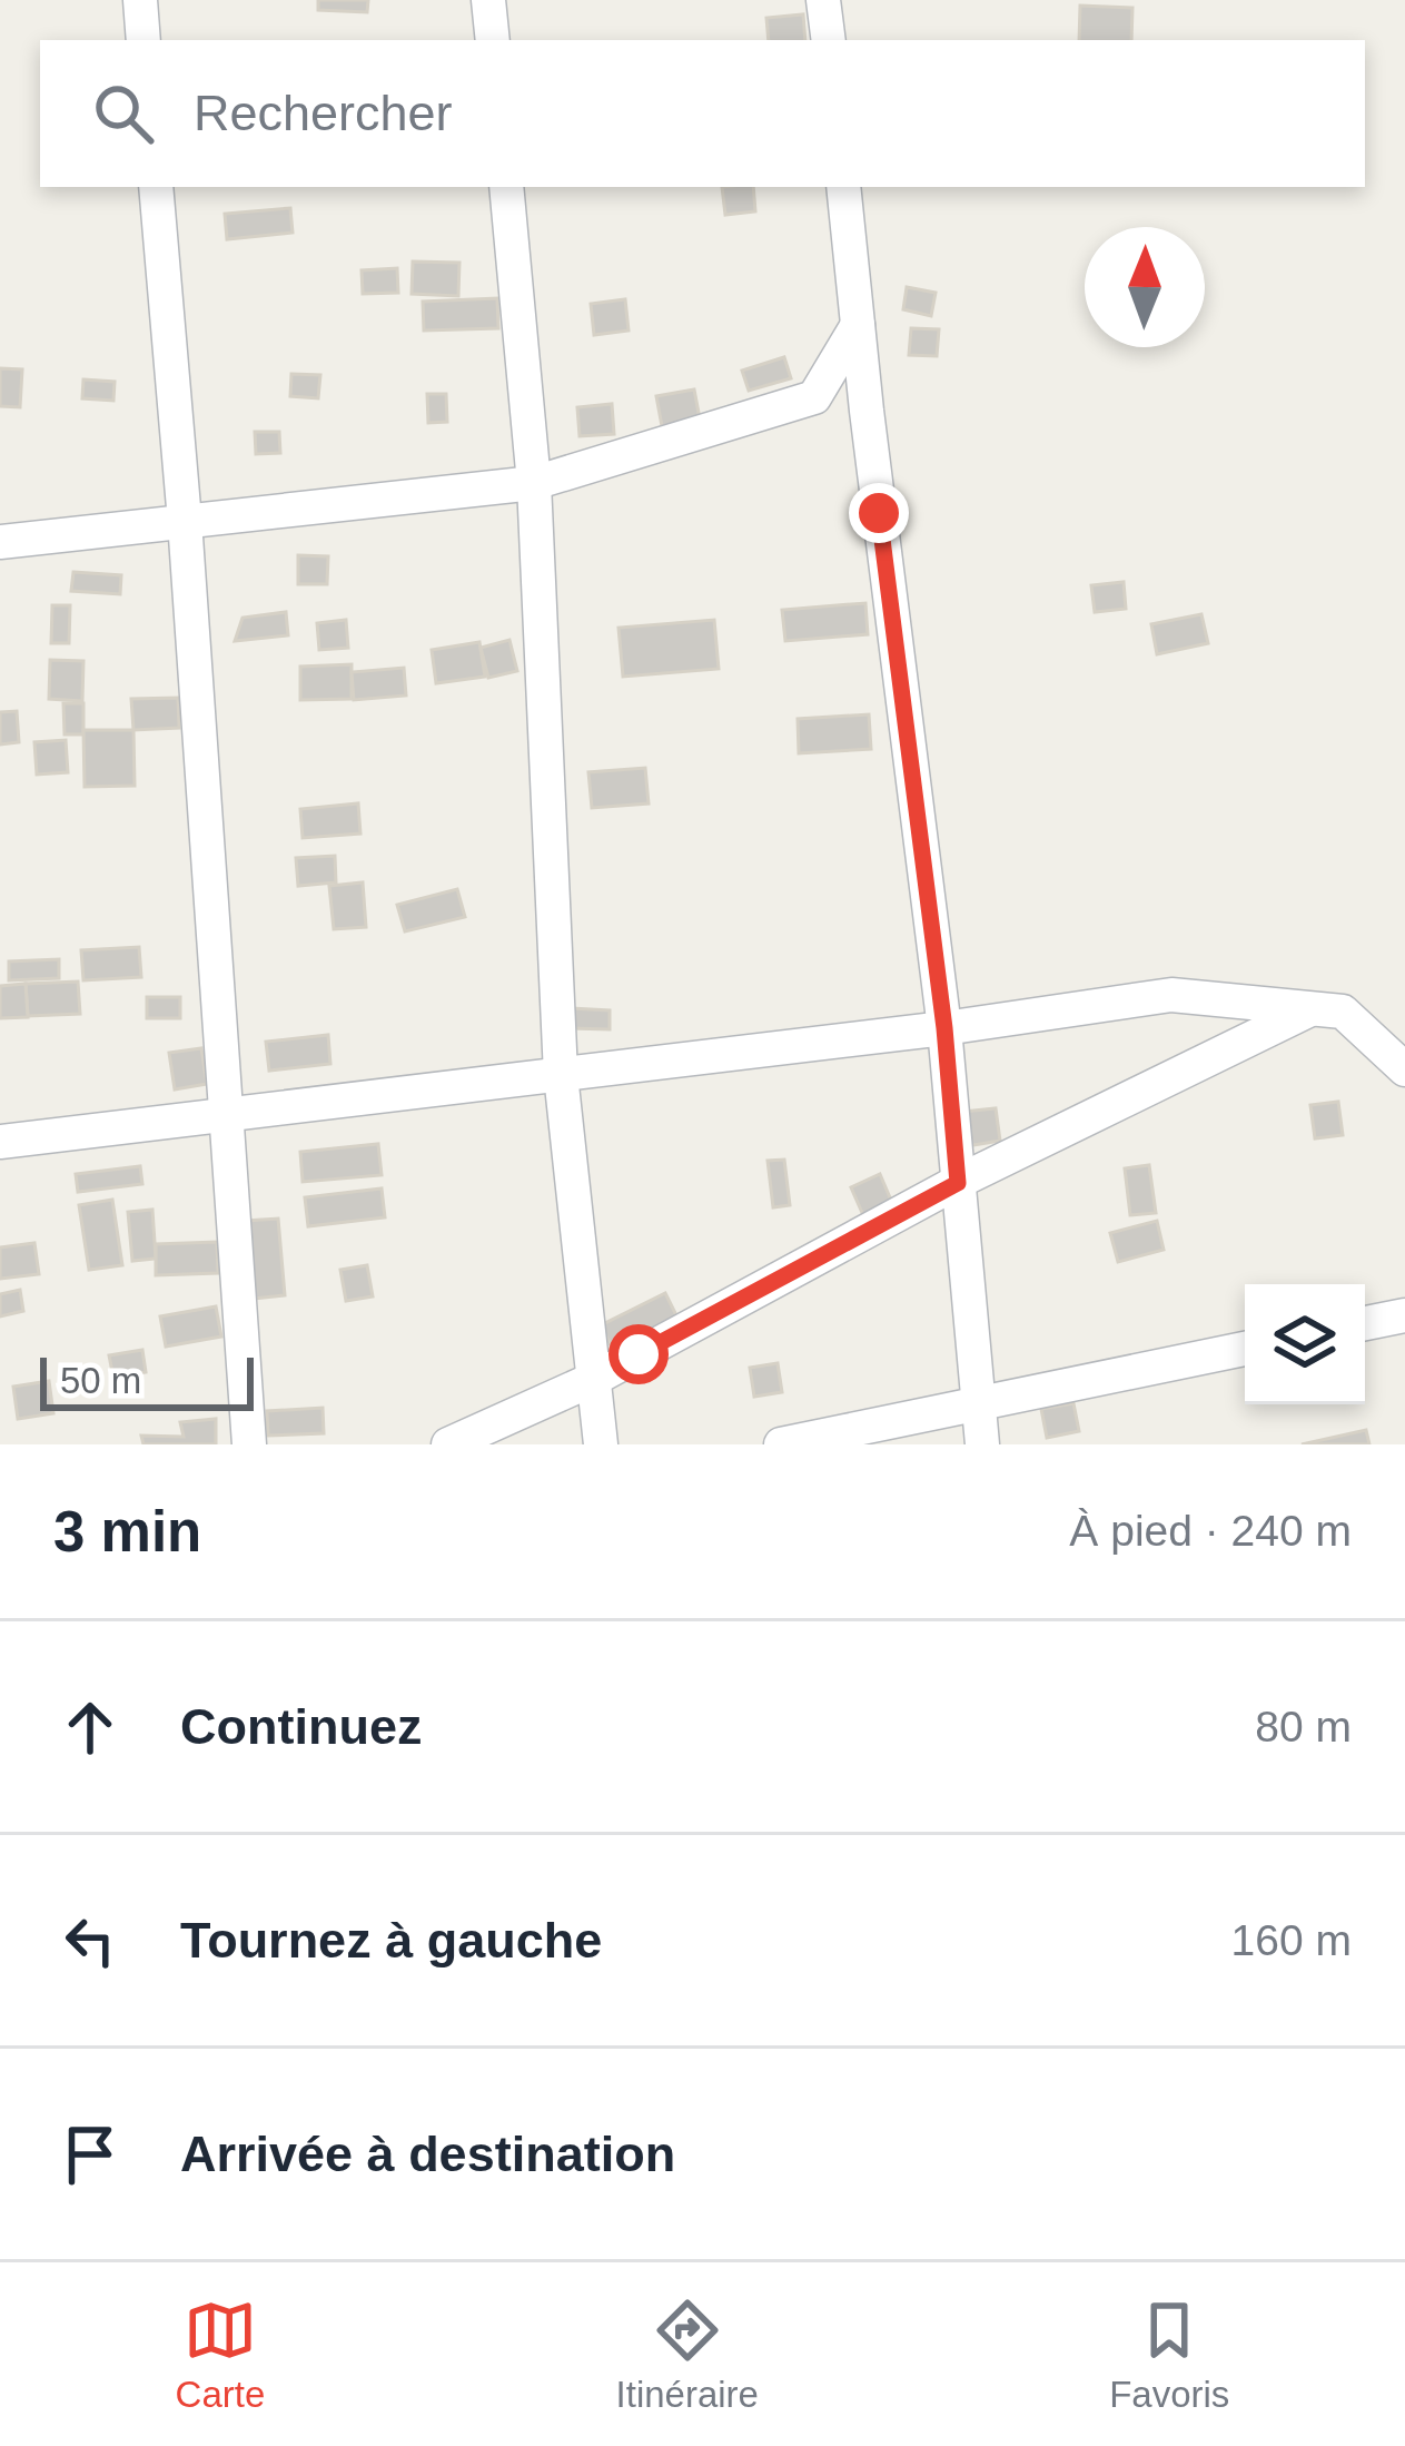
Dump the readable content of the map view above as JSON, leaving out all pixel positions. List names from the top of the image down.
{
  "scale_bar": "50 m",
  "north": "top",
  "page": {
    "search": "Rechercher",
    "scale": "50 m",
    "heading": ["3 min", "À pied · 240 m"],
    "list": [
      ["Continuez", "80 m"],
      ["Tournez à gauche", "160 m"],
      "Arrivée à destination"
    ],
    "nav": ["Carte", "Itinéraire", "Favoris"]
  }
}
